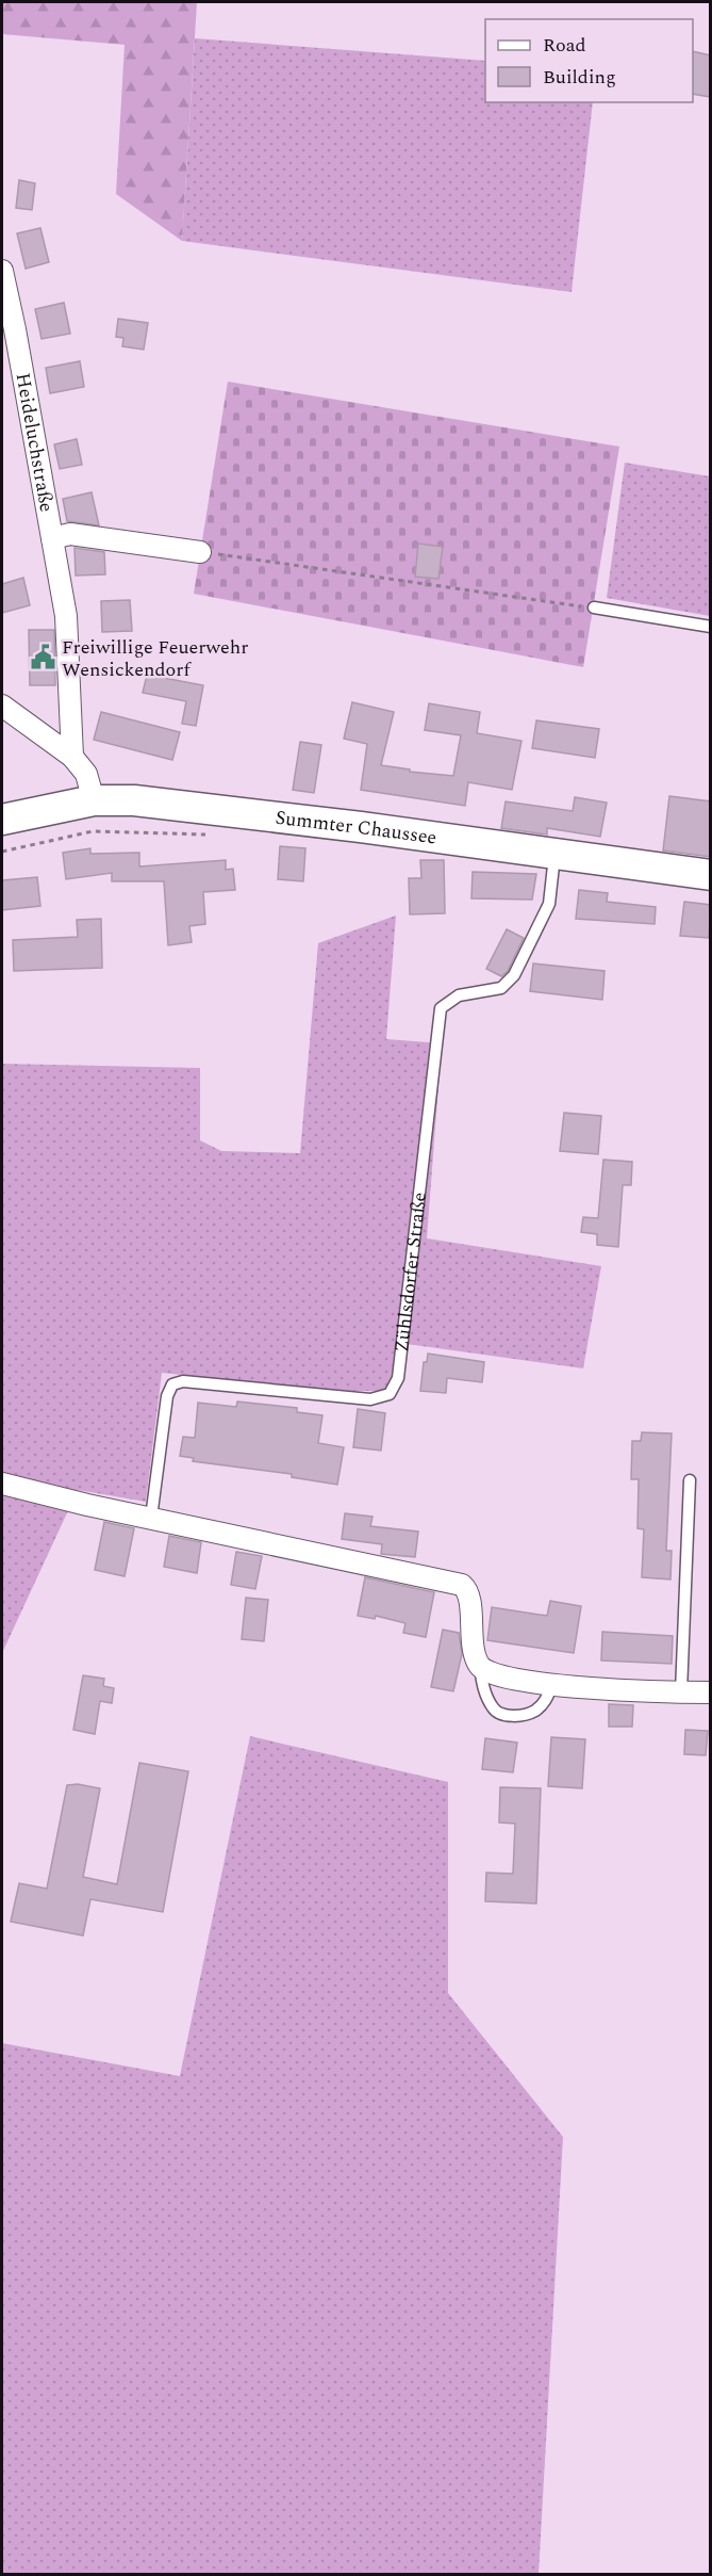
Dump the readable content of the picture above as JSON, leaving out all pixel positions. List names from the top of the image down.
{
  "streets": {
    "main road": ["Summter Chaussee"],
    "street": ["Heideluchstraße"],
    "lane": ["Zühlsdorfer Straße"]
  },
  "crossings": [
    ["Summter Chaussee", "Zühlsdorfer Straße"]
  ],
  "places": {
    "public building": ["Freiwillige Feuerwehr Wensickendorf"]
  },
  "legend": ["Road", "Building"]
}
